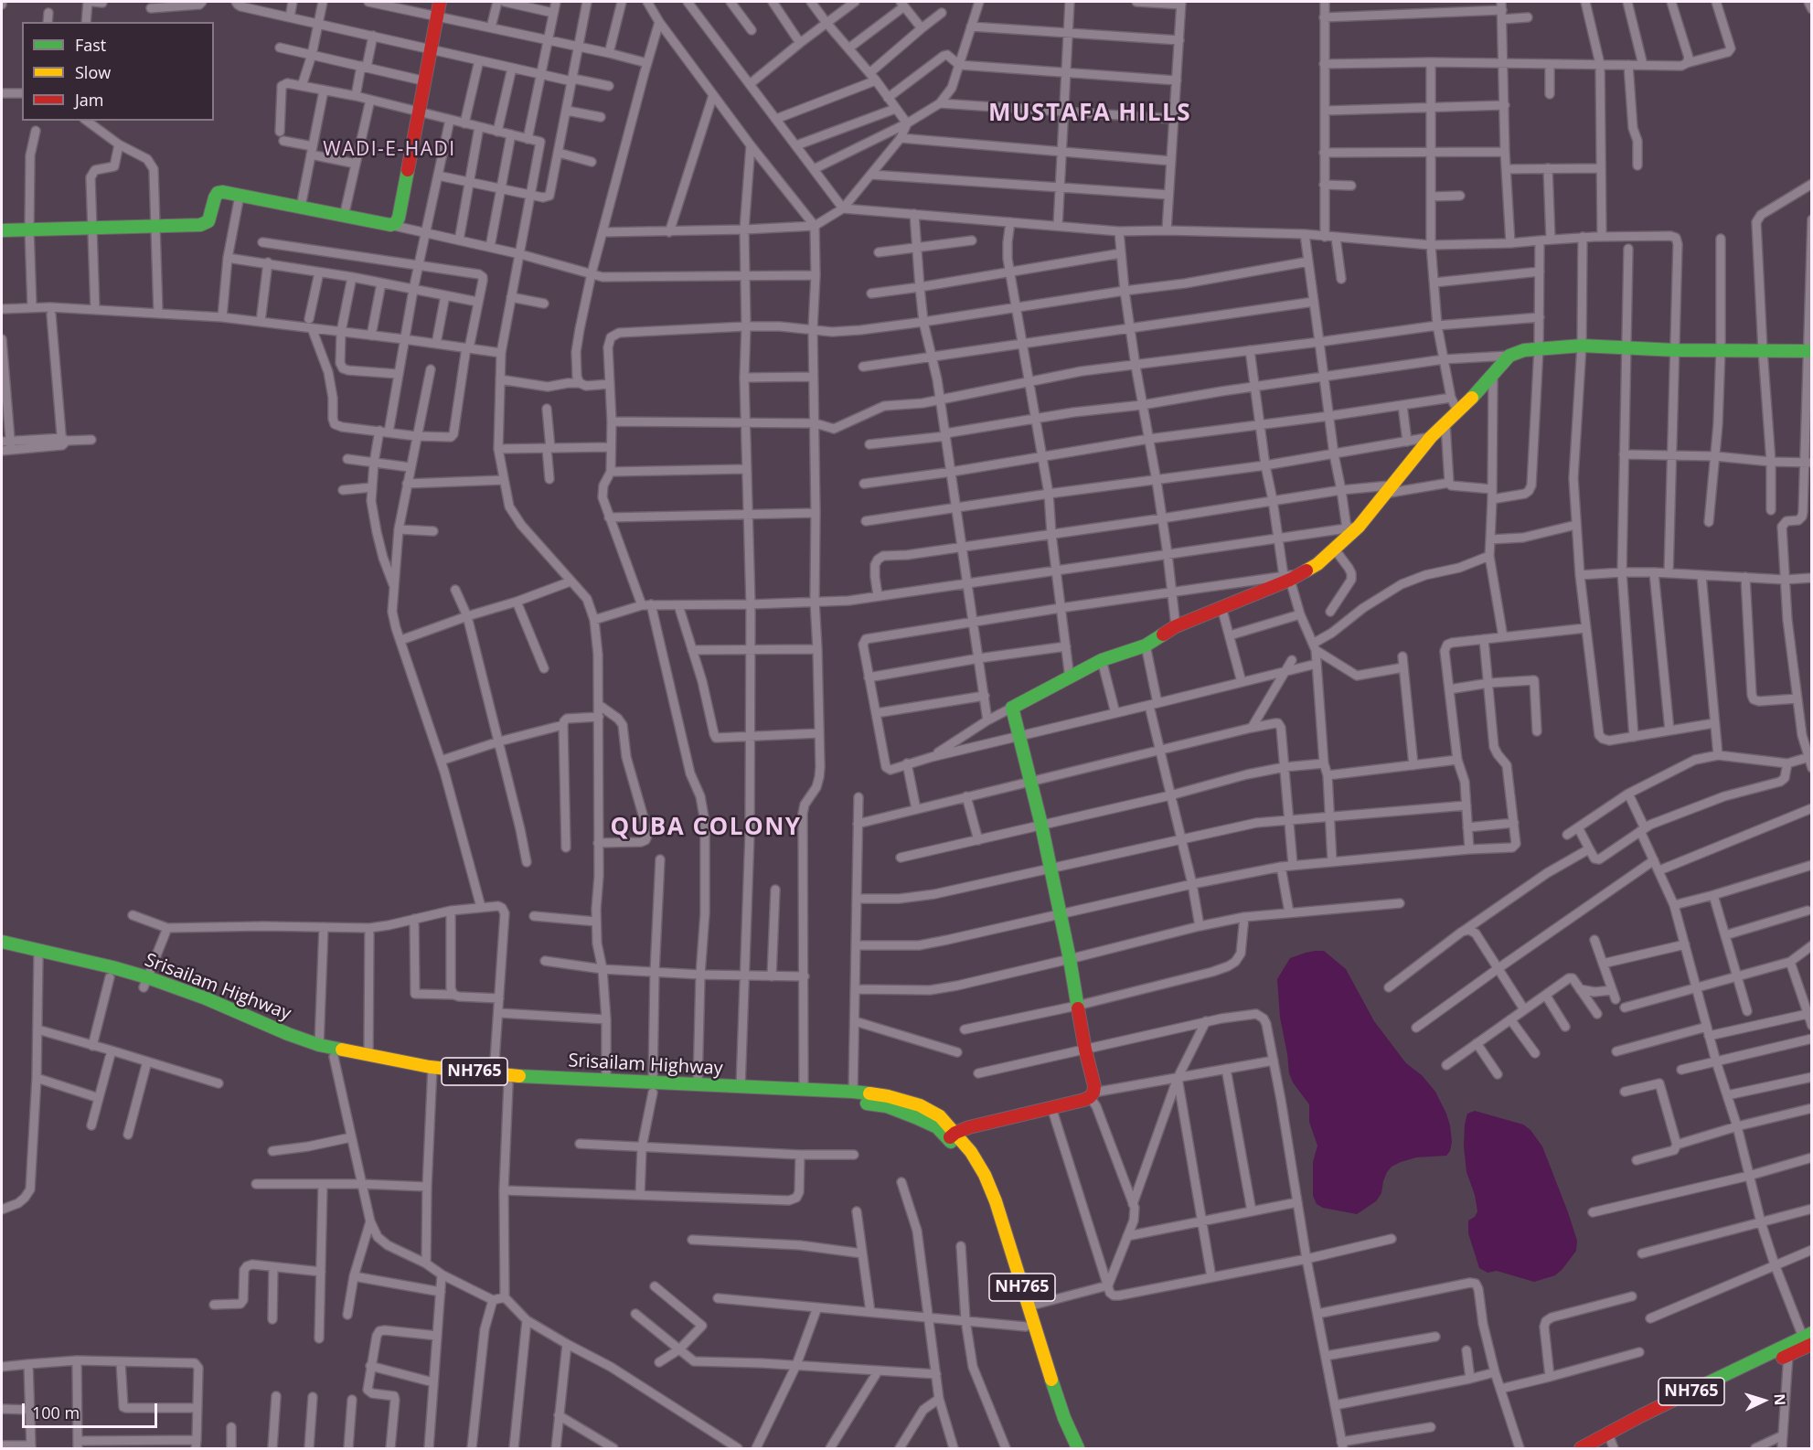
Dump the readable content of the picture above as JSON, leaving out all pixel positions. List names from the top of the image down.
{
  "streets": {
    "main road": ["Srisailam Highway", "NH765"]
  },
  "districts": ["MUSTAFA HILLS", "WADI-E-HADI", "QUBA COLONY"],
  "legend": ["Fast", "Slow", "Jam"],
  "scale_bar": "100 m",
  "north": "right"
}
